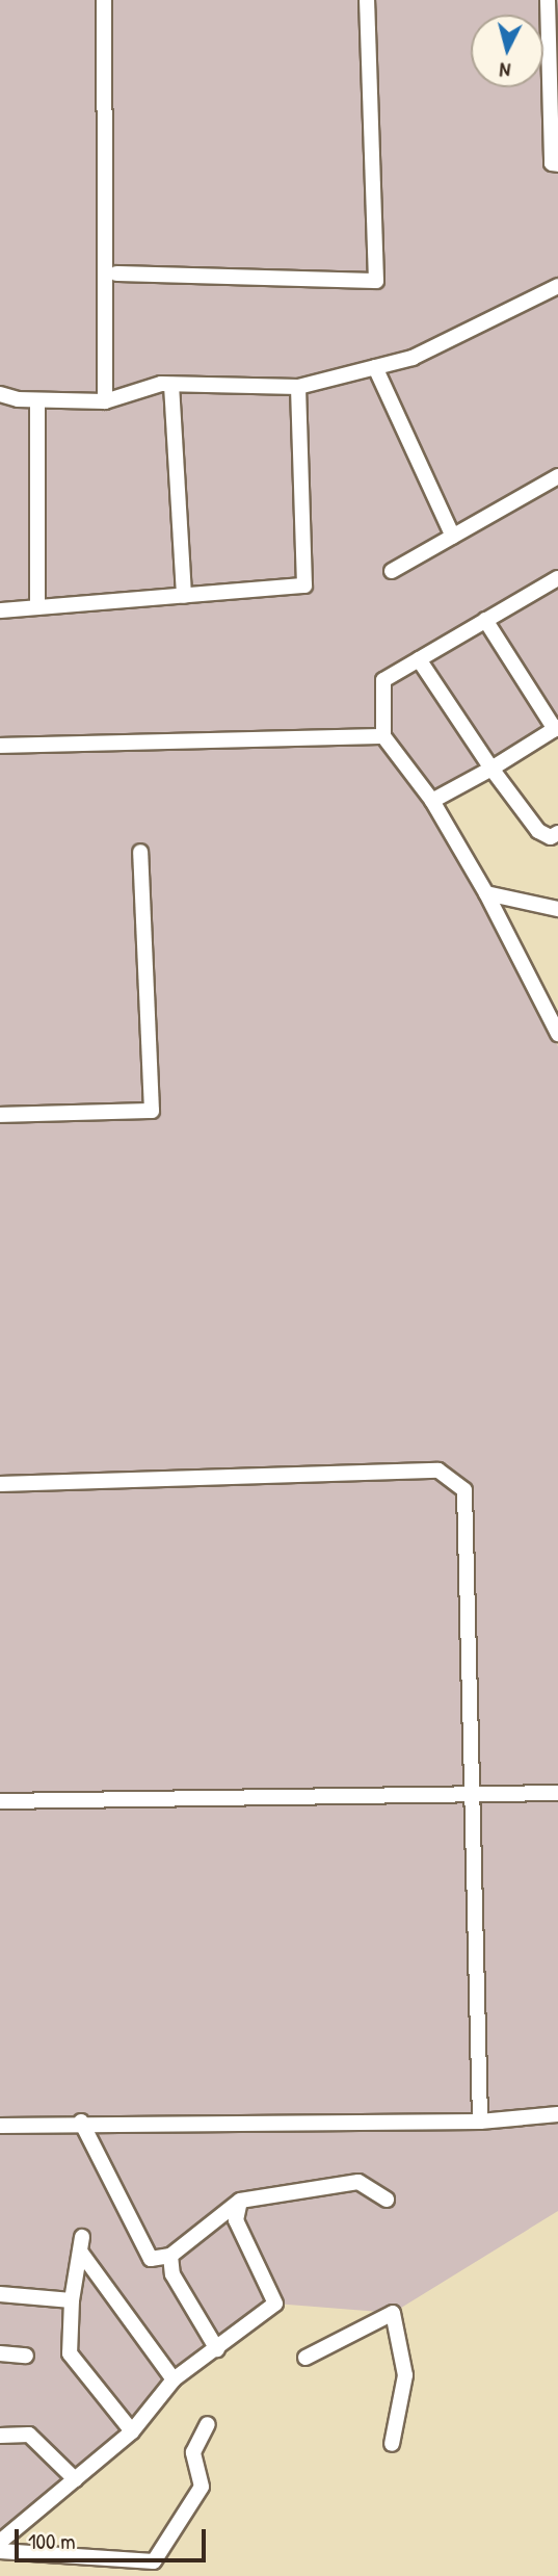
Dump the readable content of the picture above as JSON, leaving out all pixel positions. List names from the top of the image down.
{
  "scale_bar": "100 m",
  "north": "bottom"
}
